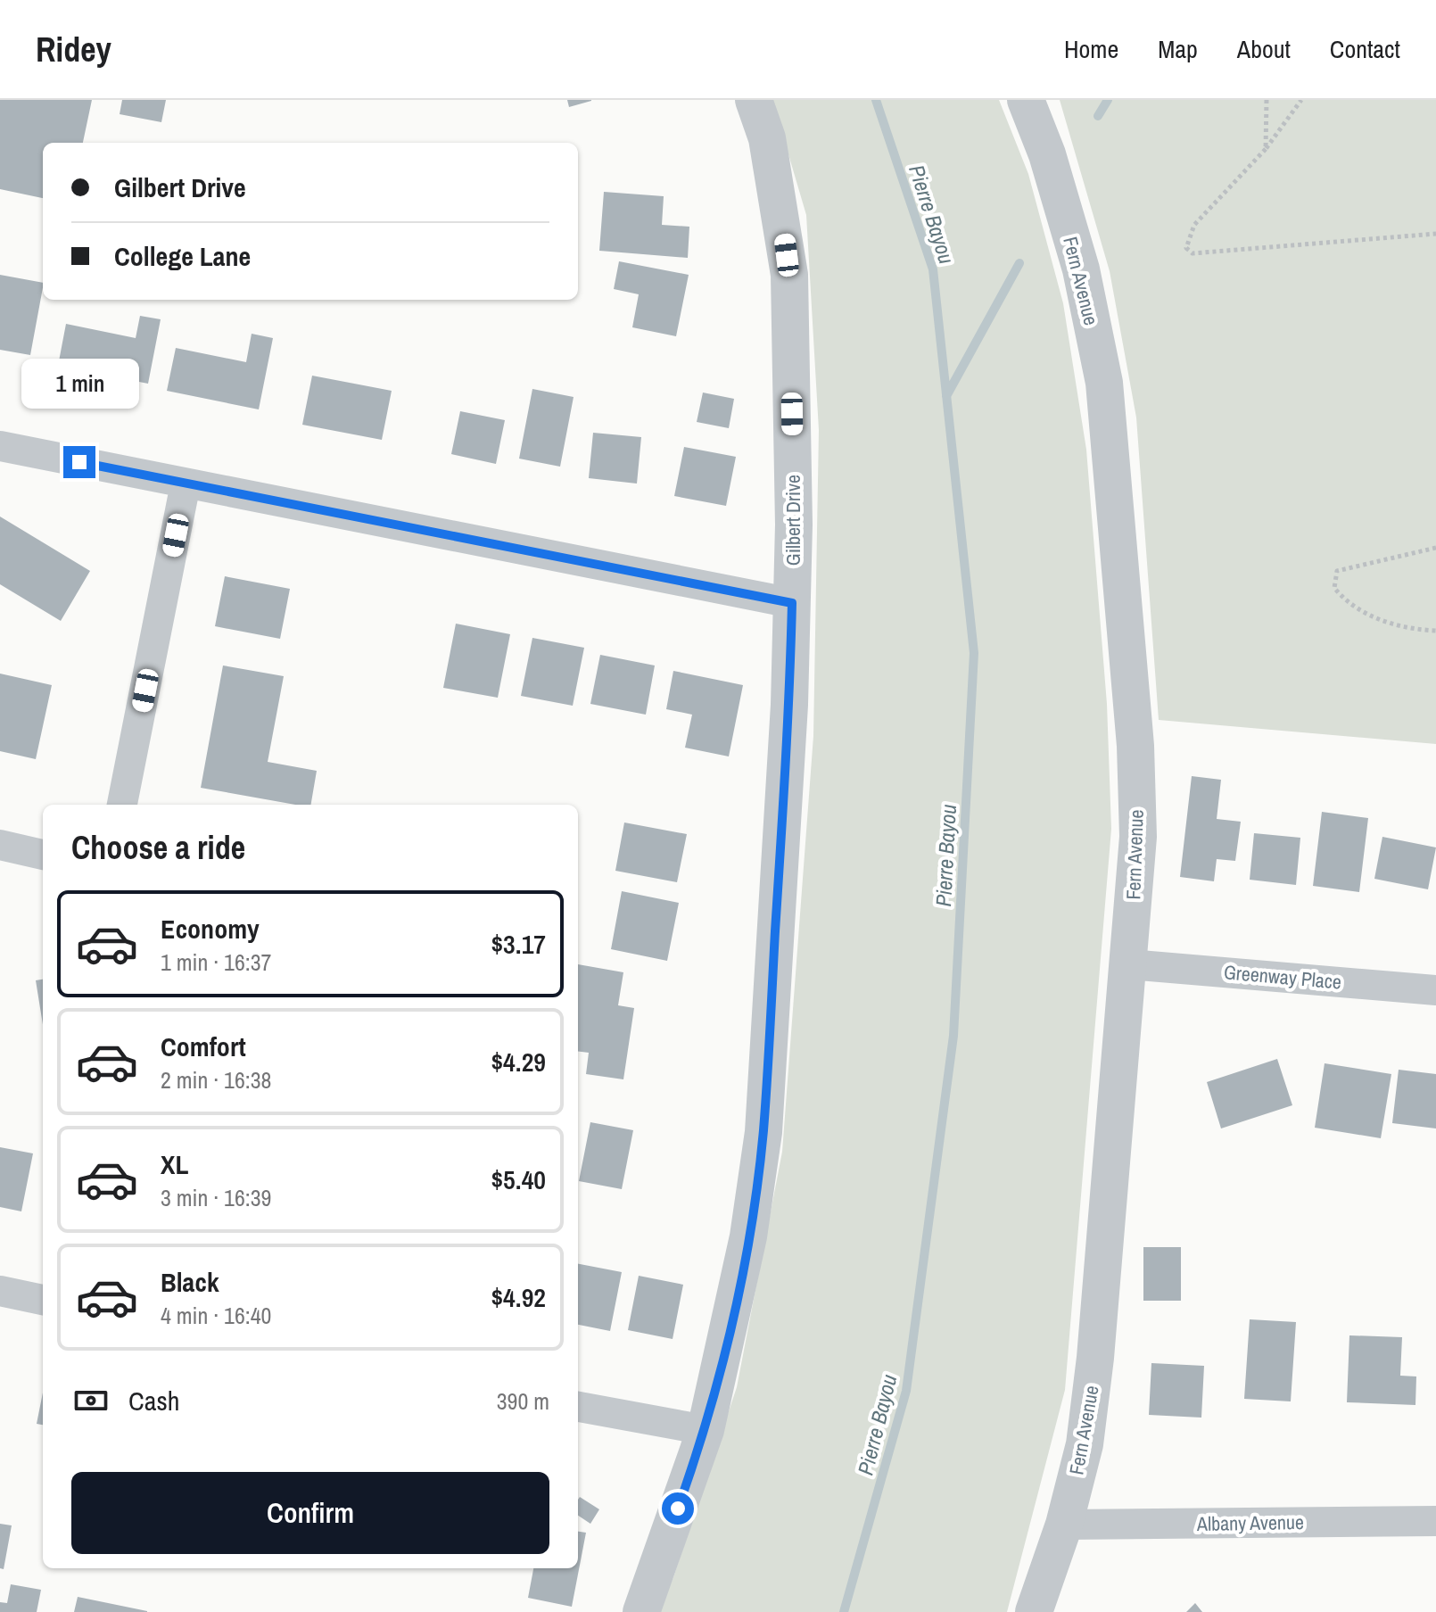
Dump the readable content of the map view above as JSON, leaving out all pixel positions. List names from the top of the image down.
{
  "streets": {
    "street": [
      "Fern Avenue",
      "Gilbert Drive",
      "Greenway Place",
      "Albany Avenue"
    ]
  },
  "crossings": [
    ["Fern Avenue", "Greenway Place"],
    ["Fern Avenue", "Albany Avenue"]
  ],
  "water": ["Pierre Bayou"],
  "page": {
    "header": "Ridey",
    "nav": [
      "Home",
      "Map",
      "About",
      "Contact"
    ],
    "banner": ["Gilbert Drive", "College Lane"],
    "bubble": "1 min",
    "heading": "Choose a ride",
    "list": [
      {
        "name": "Economy",
        "note": "1 min · 16:37",
        "value": "$3.17"
      },
      {
        "name": "Comfort",
        "note": "2 min · 16:38",
        "value": "$4.29"
      },
      {
        "name": "XL",
        "note": "3 min · 16:39",
        "value": "$5.40"
      },
      {
        "name": "Black",
        "note": "4 min · 16:40",
        "value": "$4.92"
      }
    ],
    "pay": ["Cash", "390 m"],
    "buttons": "Confirm"
  }
}
